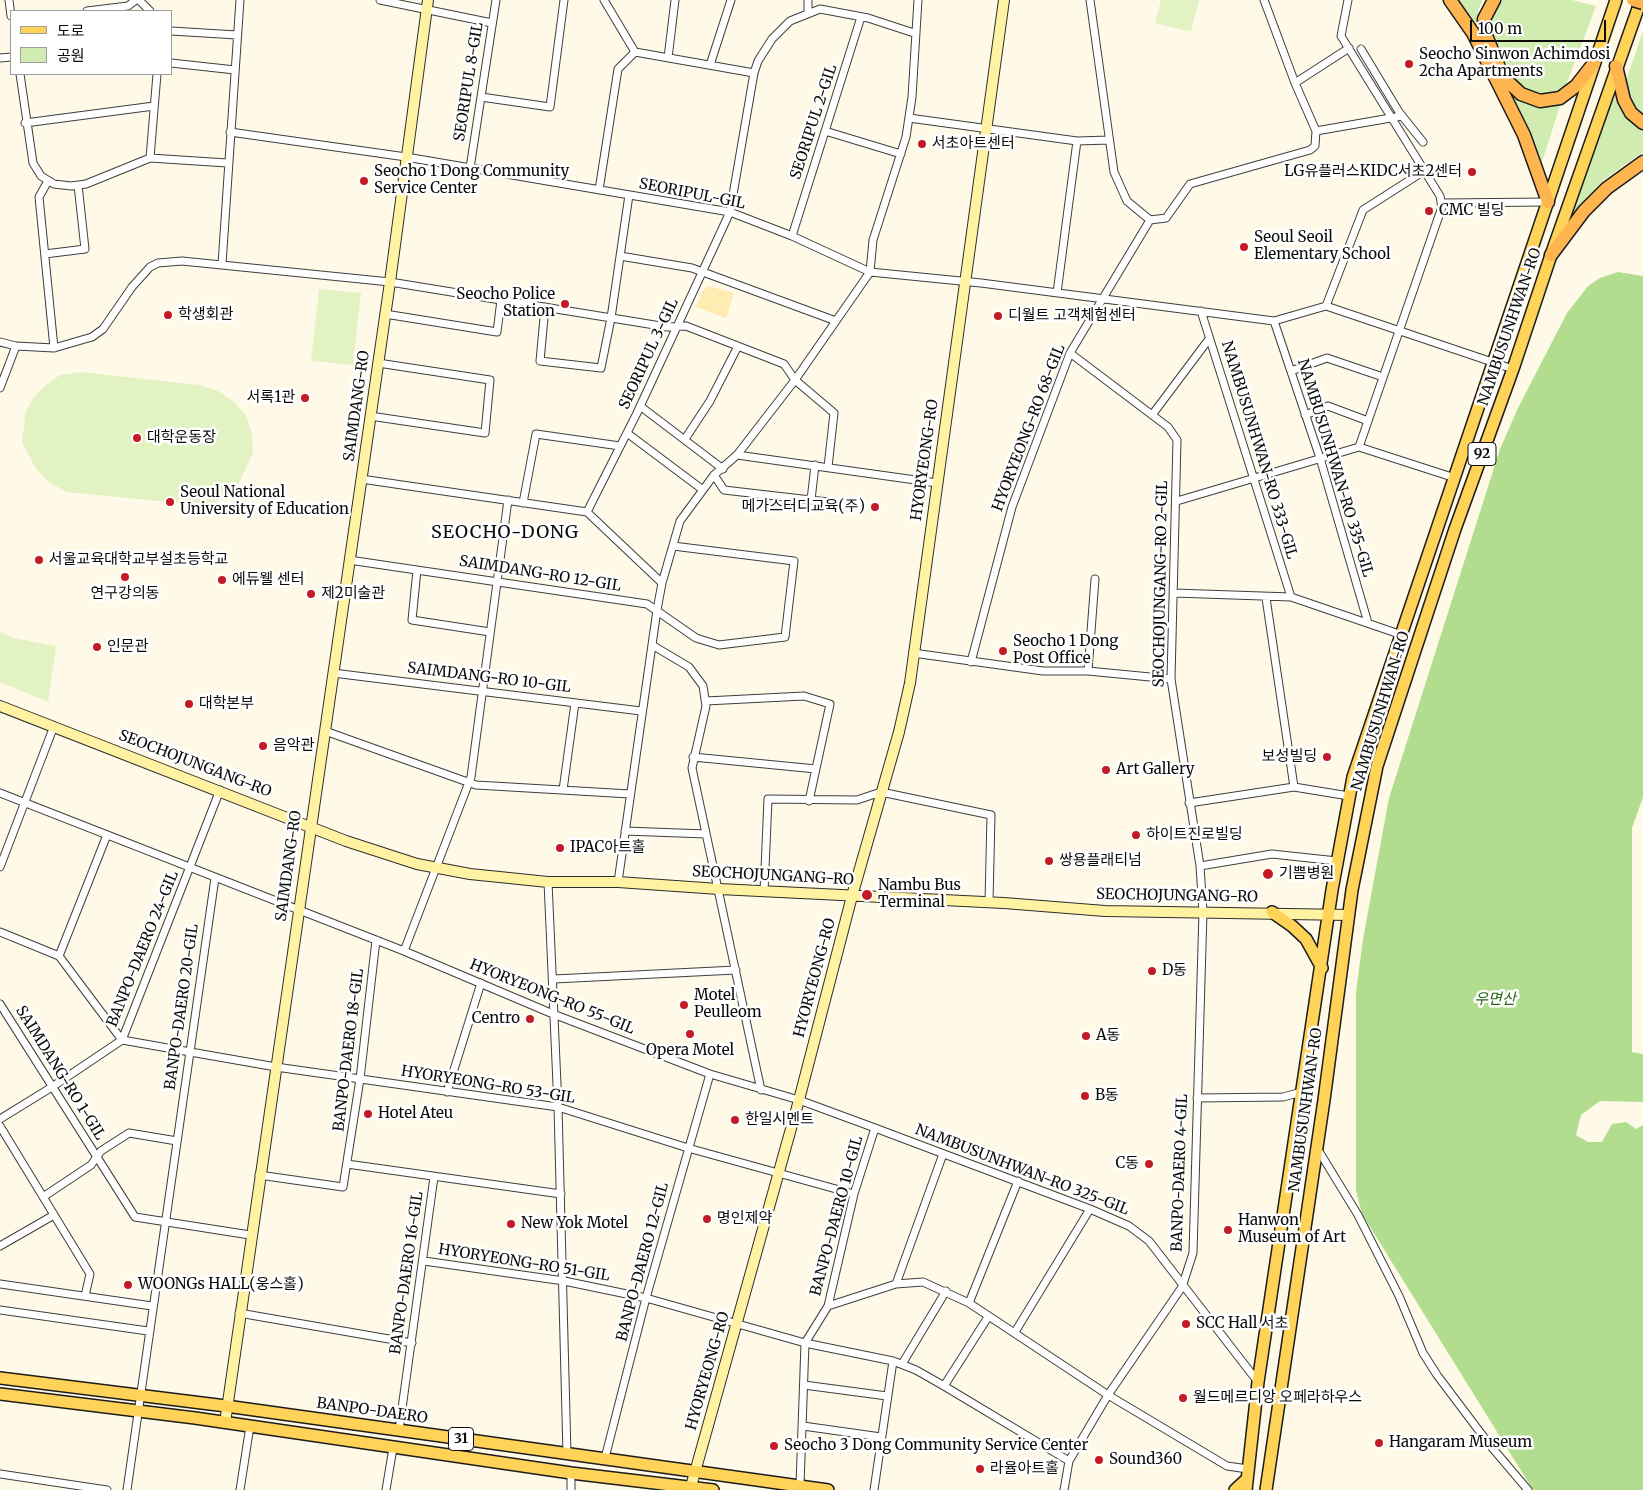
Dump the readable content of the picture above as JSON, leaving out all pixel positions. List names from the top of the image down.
{
  "streets": {
    "main road": [
      "NAMBUSUNHWAN-RO",
      "SAIMDANG-RO",
      "92",
      "HYORYEONG-RO",
      "SEOCHOJUNGANG-RO",
      "BANPO-DAERO",
      "31"
    ],
    "street": [
      "SEORIPUL 8-GIL",
      "SEORIPUL 2-GIL",
      "SEORIPUL-GIL",
      "SEORIPUL 3-GIL",
      "HYORYEONG-RO 68-GIL",
      "NAMBUSUNHWAN-RO 333-GIL",
      "NAMBUSUNHWAN-RO 335-GIL",
      "SAIMDANG-RO 12-GIL",
      "SEOCHOJUNGANG-RO 2-GIL",
      "SAIMDANG-RO 10-GIL",
      "BANPO-DAERO 24-GIL",
      "HYORYEONG-RO 55-GIL",
      "BANPO-DAERO 20-GIL",
      "BANPO-DAERO 18-GIL",
      "SAIMDANG-RO 1-GIL",
      "HYORYEONG-RO 53-GIL",
      "NAMBUSUNHWAN-RO 325-GIL",
      "BANPO-DAERO 4-GIL",
      "BANPO-DAERO 10-GIL",
      "BANPO-DAERO 12-GIL",
      "HYORYEONG-RO 51-GIL",
      "BANPO-DAERO 16-GIL"
    ]
  },
  "crossings": [
    ["SEORIPUL 8-GIL", "SEORIPUL-GIL"],
    ["SEORIPUL 2-GIL", "SEORIPUL-GIL"],
    ["SEORIPUL-GIL", "SEORIPUL 3-GIL"],
    ["SEORIPUL-GIL", "SAIMDANG-RO"],
    ["SEORIPUL-GIL", "HYORYEONG-RO 68-GIL"],
    ["SEORIPUL-GIL", "NAMBUSUNHWAN-RO 333-GIL"],
    ["SEORIPUL-GIL", "HYORYEONG-RO"],
    ["SEORIPUL-GIL", "NAMBUSUNHWAN-RO 335-GIL"],
    ["NAMBUSUNHWAN-RO", "SEOCHOJUNGANG-RO"],
    ["NAMBUSUNHWAN-RO", "NAMBUSUNHWAN-RO 325-GIL"],
    ["NAMBUSUNHWAN-RO", "BANPO-DAERO 4-GIL"],
    ["SAIMDANG-RO", "SAIMDANG-RO 12-GIL"],
    ["SAIMDANG-RO", "SAIMDANG-RO 10-GIL"],
    ["SAIMDANG-RO", "SEOCHOJUNGANG-RO"],
    ["SAIMDANG-RO", "HYORYEONG-RO 55-GIL"],
    ["SAIMDANG-RO", "BANPO-DAERO 18-GIL"],
    ["SAIMDANG-RO", "SAIMDANG-RO 1-GIL"],
    ["SAIMDANG-RO", "HYORYEONG-RO 53-GIL"],
    ["SAIMDANG-RO", "BANPO-DAERO"],
    ["SAIMDANG-RO", "31"],
    ["HYORYEONG-RO 68-GIL", "SEOCHOJUNGANG-RO 2-GIL"],
    ["HYORYEONG-RO", "SEOCHOJUNGANG-RO"],
    ["HYORYEONG-RO", "HYORYEONG-RO 55-GIL"],
    ["HYORYEONG-RO", "HYORYEONG-RO 53-GIL"],
    ["HYORYEONG-RO", "NAMBUSUNHWAN-RO 325-GIL"],
    ["HYORYEONG-RO", "HYORYEONG-RO 51-GIL"],
    ["HYORYEONG-RO", "BANPO-DAERO"],
    ["HYORYEONG-RO", "31"],
    ["SEOCHOJUNGANG-RO 2-GIL", "SEOCHOJUNGANG-RO"],
    ["SEOCHOJUNGANG-RO 2-GIL", "BANPO-DAERO 4-GIL"],
    ["SEOCHOJUNGANG-RO", "BANPO-DAERO 24-GIL"],
    ["SEOCHOJUNGANG-RO", "BANPO-DAERO 4-GIL"],
    ["BANPO-DAERO 24-GIL", "HYORYEONG-RO 55-GIL"],
    ["BANPO-DAERO 24-GIL", "SAIMDANG-RO 1-GIL"],
    ["BANPO-DAERO 24-GIL", "HYORYEONG-RO 53-GIL"],
    ["HYORYEONG-RO 55-GIL", "BANPO-DAERO 20-GIL"],
    ["HYORYEONG-RO 55-GIL", "BANPO-DAERO 18-GIL"],
    ["HYORYEONG-RO 55-GIL", "NAMBUSUNHWAN-RO 325-GIL"],
    ["HYORYEONG-RO 55-GIL", "BANPO-DAERO 12-GIL"],
    ["BANPO-DAERO 20-GIL", "SAIMDANG-RO 1-GIL"],
    ["BANPO-DAERO 20-GIL", "HYORYEONG-RO 53-GIL"],
    ["BANPO-DAERO 20-GIL", "BANPO-DAERO"],
    ["BANPO-DAERO 20-GIL", "31"],
    ["BANPO-DAERO 18-GIL", "HYORYEONG-RO 53-GIL"],
    ["BANPO-DAERO 18-GIL", "BANPO-DAERO 16-GIL"],
    ["HYORYEONG-RO 53-GIL", "BANPO-DAERO 12-GIL"],
    ["NAMBUSUNHWAN-RO 325-GIL", "BANPO-DAERO 4-GIL"],
    ["NAMBUSUNHWAN-RO 325-GIL", "BANPO-DAERO 10-GIL"],
    ["BANPO-DAERO 4-GIL", "HYORYEONG-RO 51-GIL"],
    ["BANPO-DAERO 10-GIL", "HYORYEONG-RO 51-GIL"],
    ["BANPO-DAERO 12-GIL", "HYORYEONG-RO 51-GIL"],
    ["BANPO-DAERO 12-GIL", "BANPO-DAERO"],
    ["HYORYEONG-RO 51-GIL", "BANPO-DAERO 16-GIL"],
    ["BANPO-DAERO 16-GIL", "BANPO-DAERO"]
  ],
  "districts": ["SEOCHO-DONG"],
  "parks": ["우면산"],
  "places": [
    "Seocho Sinwon Achimdosi 2cha Apartments",
    "서초아트센터",
    "LG유플러스KIDC서초2센터",
    "Seocho 1 Dong Community Service Center",
    "CMC 빌딩",
    "Seoul Seoil Elementary School",
    "Seocho Police Station",
    "학생회관",
    "디월트 고객체험센터",
    "서록1관",
    "대학운동장",
    "Seoul National University of Education",
    "메가스터디교육(주)",
    "서울교육대학교부설초등학교",
    "연구강의동",
    "에듀웰 센터",
    "제2미술관",
    "인문관",
    "Seocho 1 Dong Post Office",
    "대학본부",
    "음악관",
    "보성빌딩",
    "Art Gallery",
    "하이트진로빌딩",
    "IPAC아트홀",
    "쌍용플래티넘",
    "기쁨병원",
    "Nambu Bus Terminal",
    "D동",
    "Motel Peulleom",
    "Centro",
    "Opera Motel",
    "A동",
    "B동",
    "Hotel Ateu",
    "한일시멘트",
    "C동",
    "명인제약",
    "New Yok Motel",
    "Hanwon Museum of Art",
    "WOONGs HALL(웅스홀)",
    "SCC Hall 서초",
    "월드메르디앙 오페라하우스",
    "Hangaram Museum",
    "Seocho 3 Dong Community Service Center",
    "Sound360",
    "라율아트홀"
  ],
  "legend": ["도로", "공원"],
  "scale_bar": "100 m"
}
